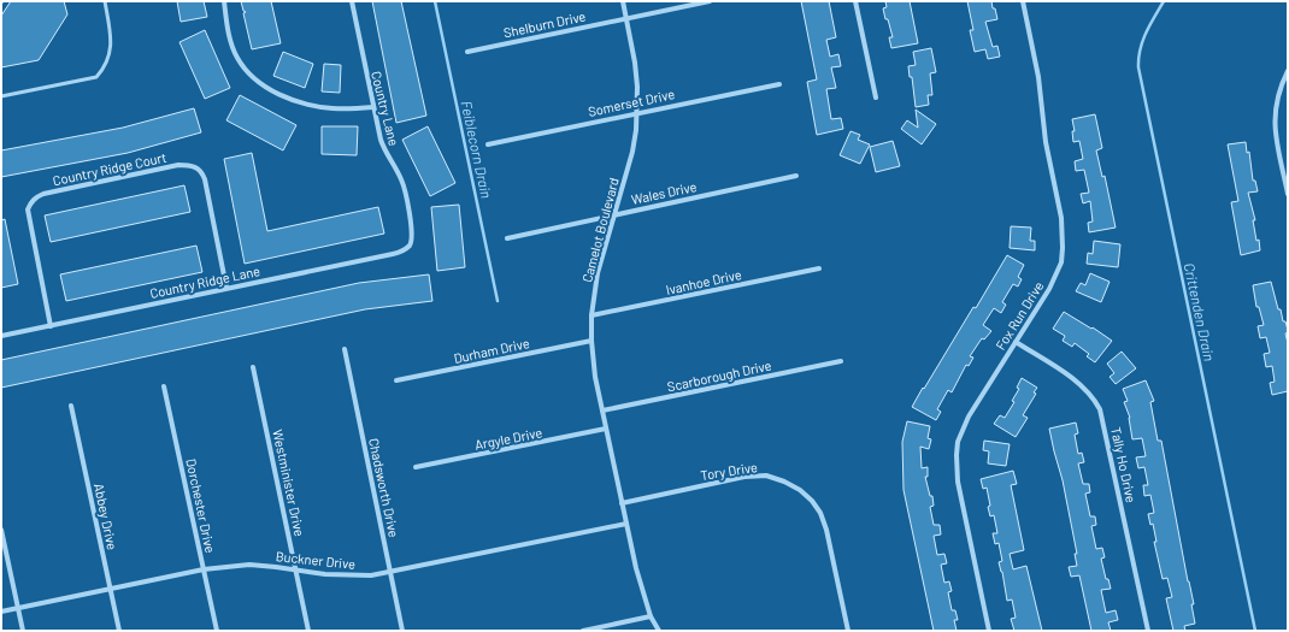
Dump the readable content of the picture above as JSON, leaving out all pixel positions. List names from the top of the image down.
{
  "streets": {
    "street": [
      "Shelburn Drive",
      "Somerset Drive",
      "Country Lane",
      "Country Ridge Court",
      "Wales Drive",
      "Camelot Boulevard",
      "Country Ridge Lane",
      "Ivanhoe Drive",
      "Fox Run Drive",
      "Durham Drive",
      "Scarborough Drive",
      "Argyle Drive",
      "Tally Ho Drive",
      "Tory Drive",
      "Westminister Drive",
      "Chadsworth Drive",
      "Dorchester Drive",
      "Abbey Drive",
      "Buckner Drive"
    ]
  },
  "crossings": [
    ["Shelburn Drive", "Camelot Boulevard"],
    ["Somerset Drive", "Camelot Boulevard"],
    ["Country Lane", "Country Ridge Lane"],
    ["Country Ridge Court", "Country Ridge Lane"],
    ["Wales Drive", "Camelot Boulevard"],
    ["Camelot Boulevard", "Ivanhoe Drive"],
    ["Camelot Boulevard", "Durham Drive"],
    ["Camelot Boulevard", "Scarborough Drive"],
    ["Camelot Boulevard", "Argyle Drive"],
    ["Camelot Boulevard", "Tory Drive"],
    ["Camelot Boulevard", "Buckner Drive"],
    ["Fox Run Drive", "Tally Ho Drive"],
    ["Westminister Drive", "Buckner Drive"],
    ["Chadsworth Drive", "Buckner Drive"],
    ["Dorchester Drive", "Buckner Drive"],
    ["Abbey Drive", "Buckner Drive"]
  ],
  "water": ["Feiblecorn Drain", "Crittenden Drain"]
}
